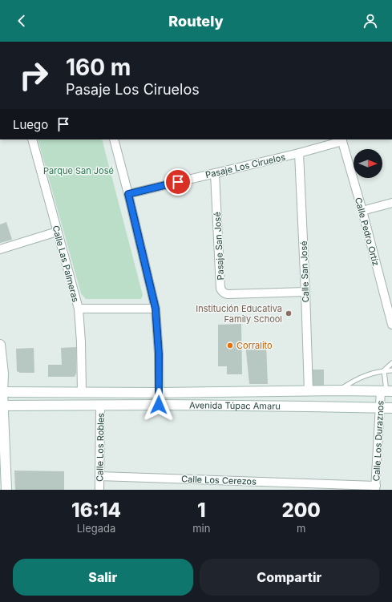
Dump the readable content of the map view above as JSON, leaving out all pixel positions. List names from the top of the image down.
{
  "streets": {
    "main road": ["Avenida Túpac Amaru"],
    "street": [
      "Pasaje Los Ciruelos",
      "Calle Pedro Ortiz",
      "Pasaje San José",
      "Calle Las Palmeras",
      "Calle San José",
      "Calle Los Duraznos",
      "Calle Los Robles",
      "Calle Los Cerezos"
    ]
  },
  "crossings": [
    ["Pasaje Los Ciruelos", "Calle Pedro Ortiz"],
    ["Pasaje Los Ciruelos", "Pasaje San José"],
    ["Pasaje Los Ciruelos", "Calle San José"],
    ["Pasaje San José", "Calle San José"],
    ["Calle Las Palmeras", "Avenida Túpac Amaru"],
    ["Calle San José", "Avenida Túpac Amaru"],
    ["Avenida Túpac Amaru", "Calle Los Duraznos"],
    ["Avenida Túpac Amaru", "Calle Los Robles"],
    ["Calle Los Duraznos", "Calle Los Cerezos"],
    ["Calle Los Robles", "Calle Los Cerezos"]
  ],
  "parks": ["Parque San José"],
  "places": ["Institución Educativa Family School", "Corralito"],
  "north": "right",
  "page": {
    "header": "Routely",
    "turn": ["160 m", "Pasaje Los Ciruelos"],
    "then": "Luego",
    "eta": [
      "16:14",
      "Llegada",
      "1",
      "min",
      "200",
      "m"
    ],
    "buttons": ["Salir", "Compartir"]
  }
}
